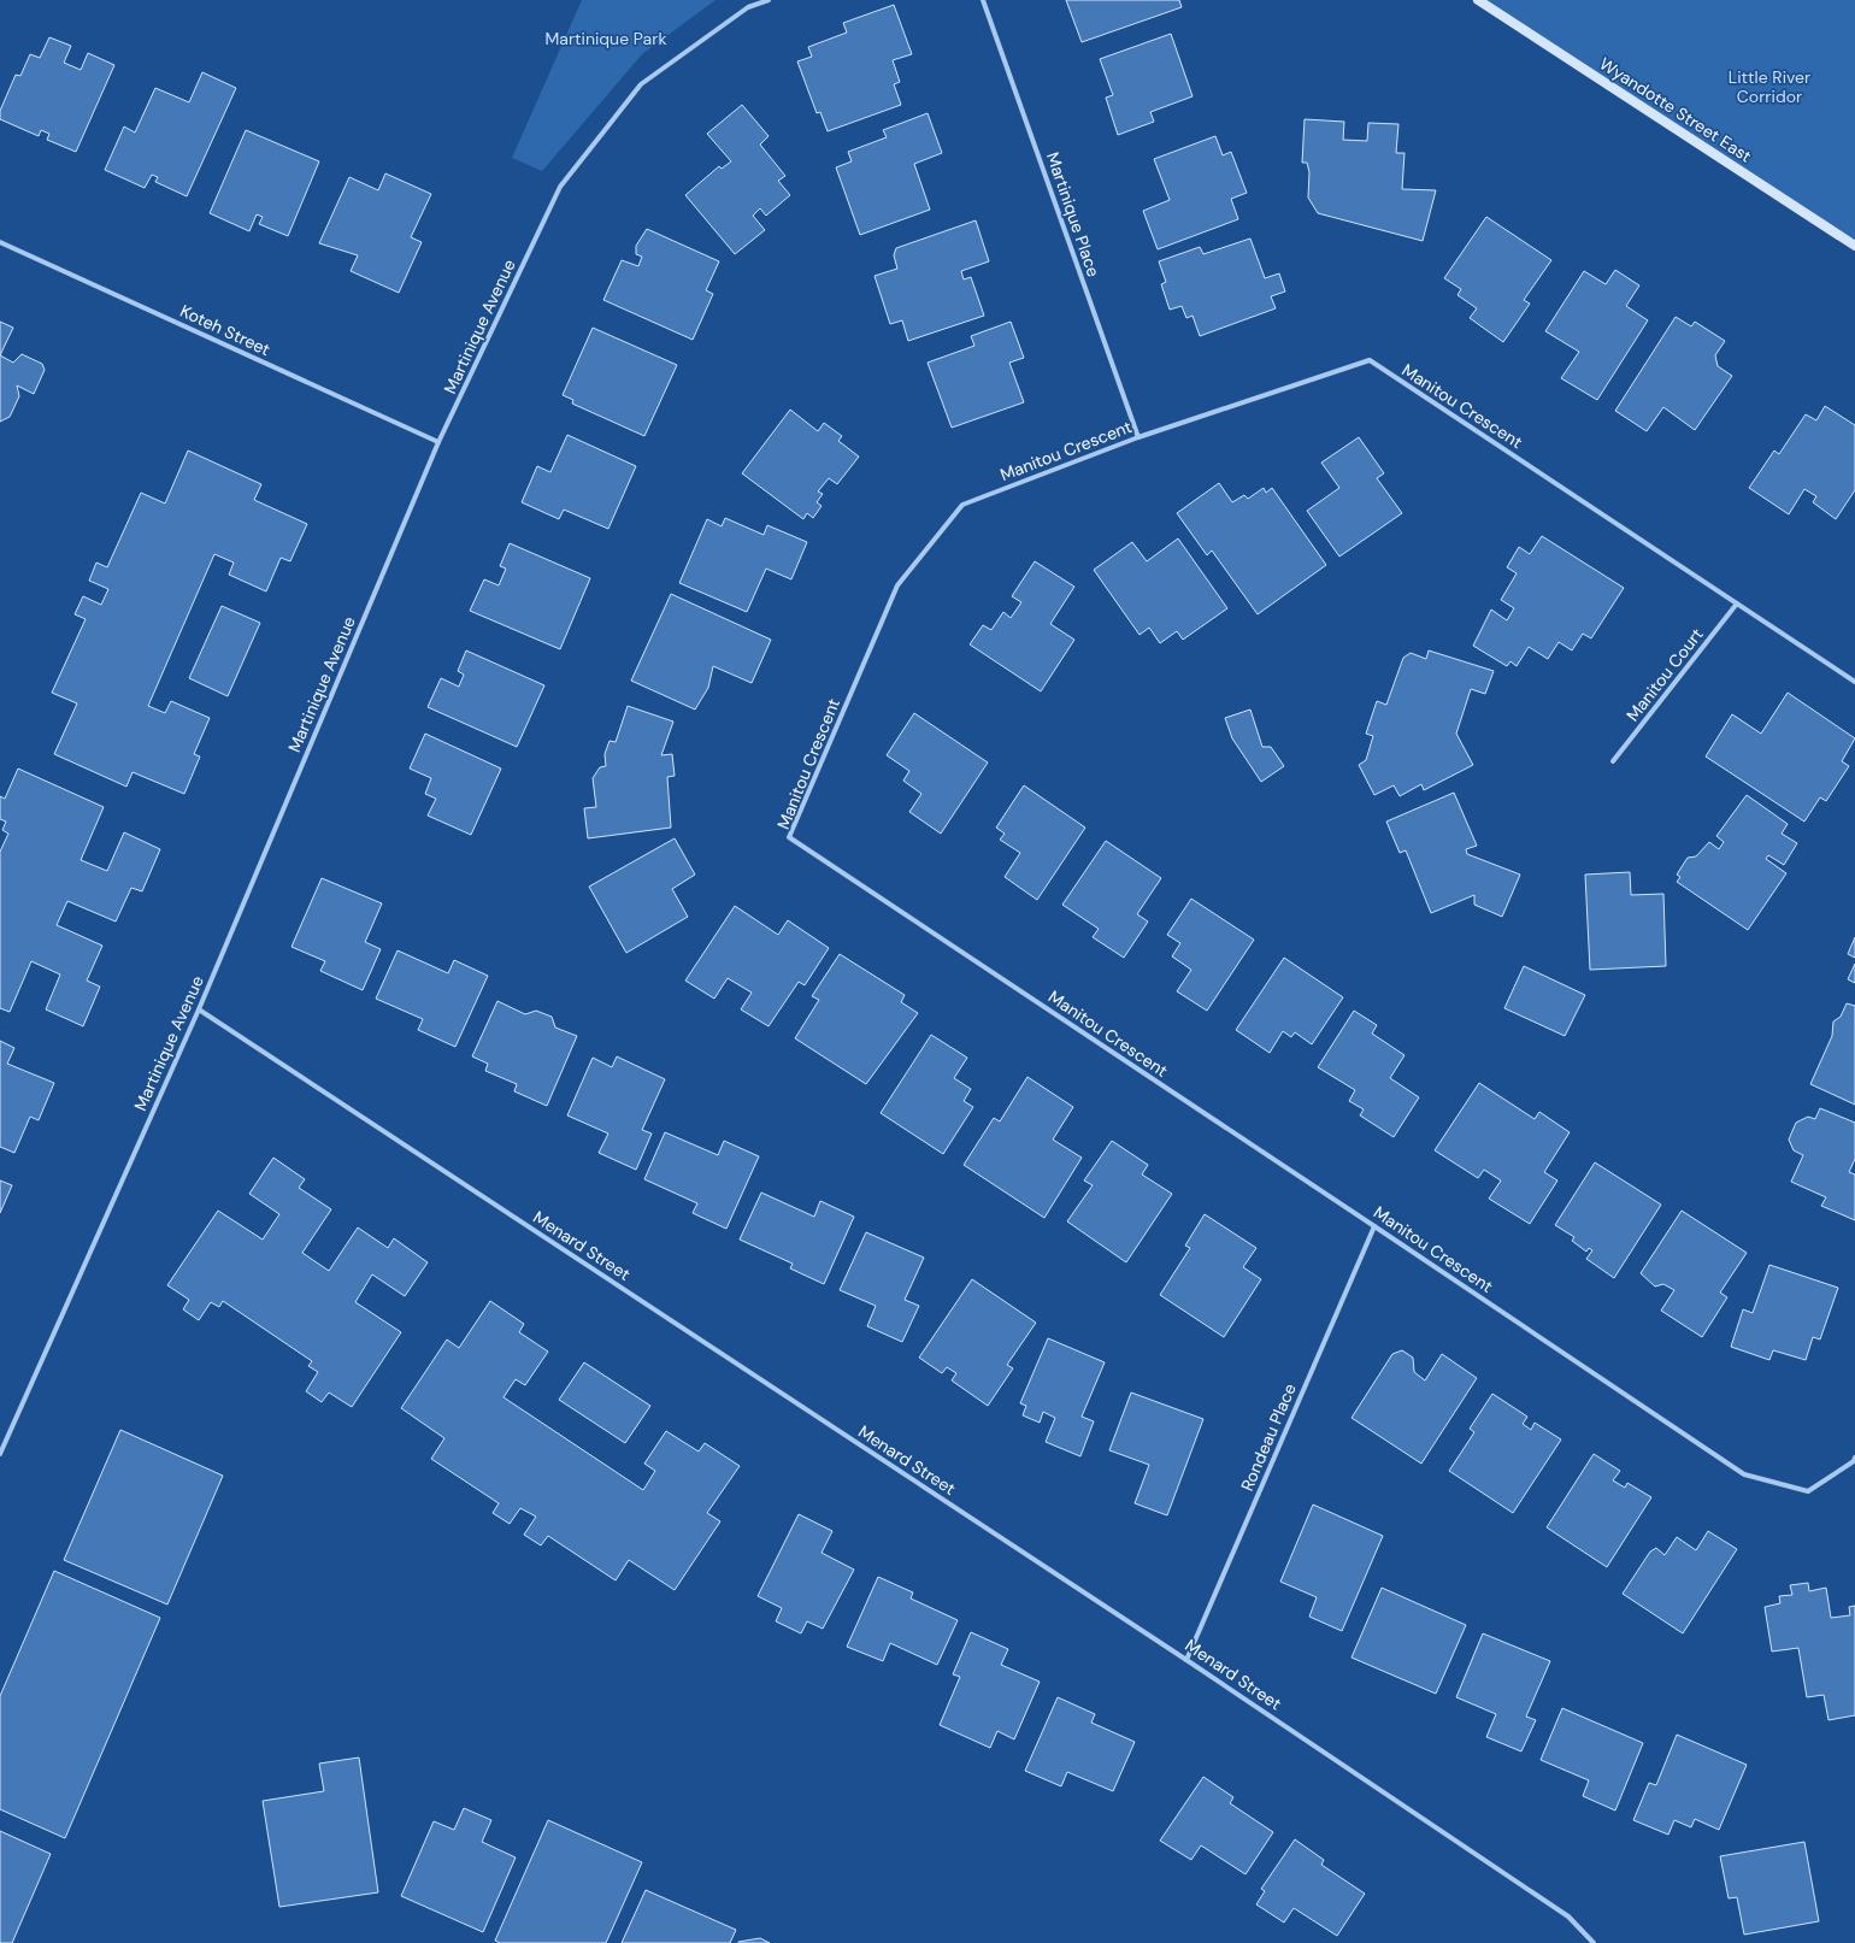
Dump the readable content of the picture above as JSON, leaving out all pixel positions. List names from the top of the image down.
{
  "streets": {
    "street": [
      "Wyandotte Street East",
      "Martinique Place",
      "Martinique Avenue",
      "Koteh Street",
      "Manitou Crescent",
      "Manitou Court",
      "Menard Street",
      "Rondeau Place"
    ]
  },
  "crossings": [
    ["Martinique Place", "Manitou Crescent"],
    ["Martinique Avenue", "Koteh Street"],
    ["Martinique Avenue", "Menard Street"],
    ["Manitou Crescent", "Manitou Court"],
    ["Manitou Crescent", "Rondeau Place"],
    ["Menard Street", "Rondeau Place"]
  ],
  "parks": ["Martinique Park", "Little River Corridor"]
}
